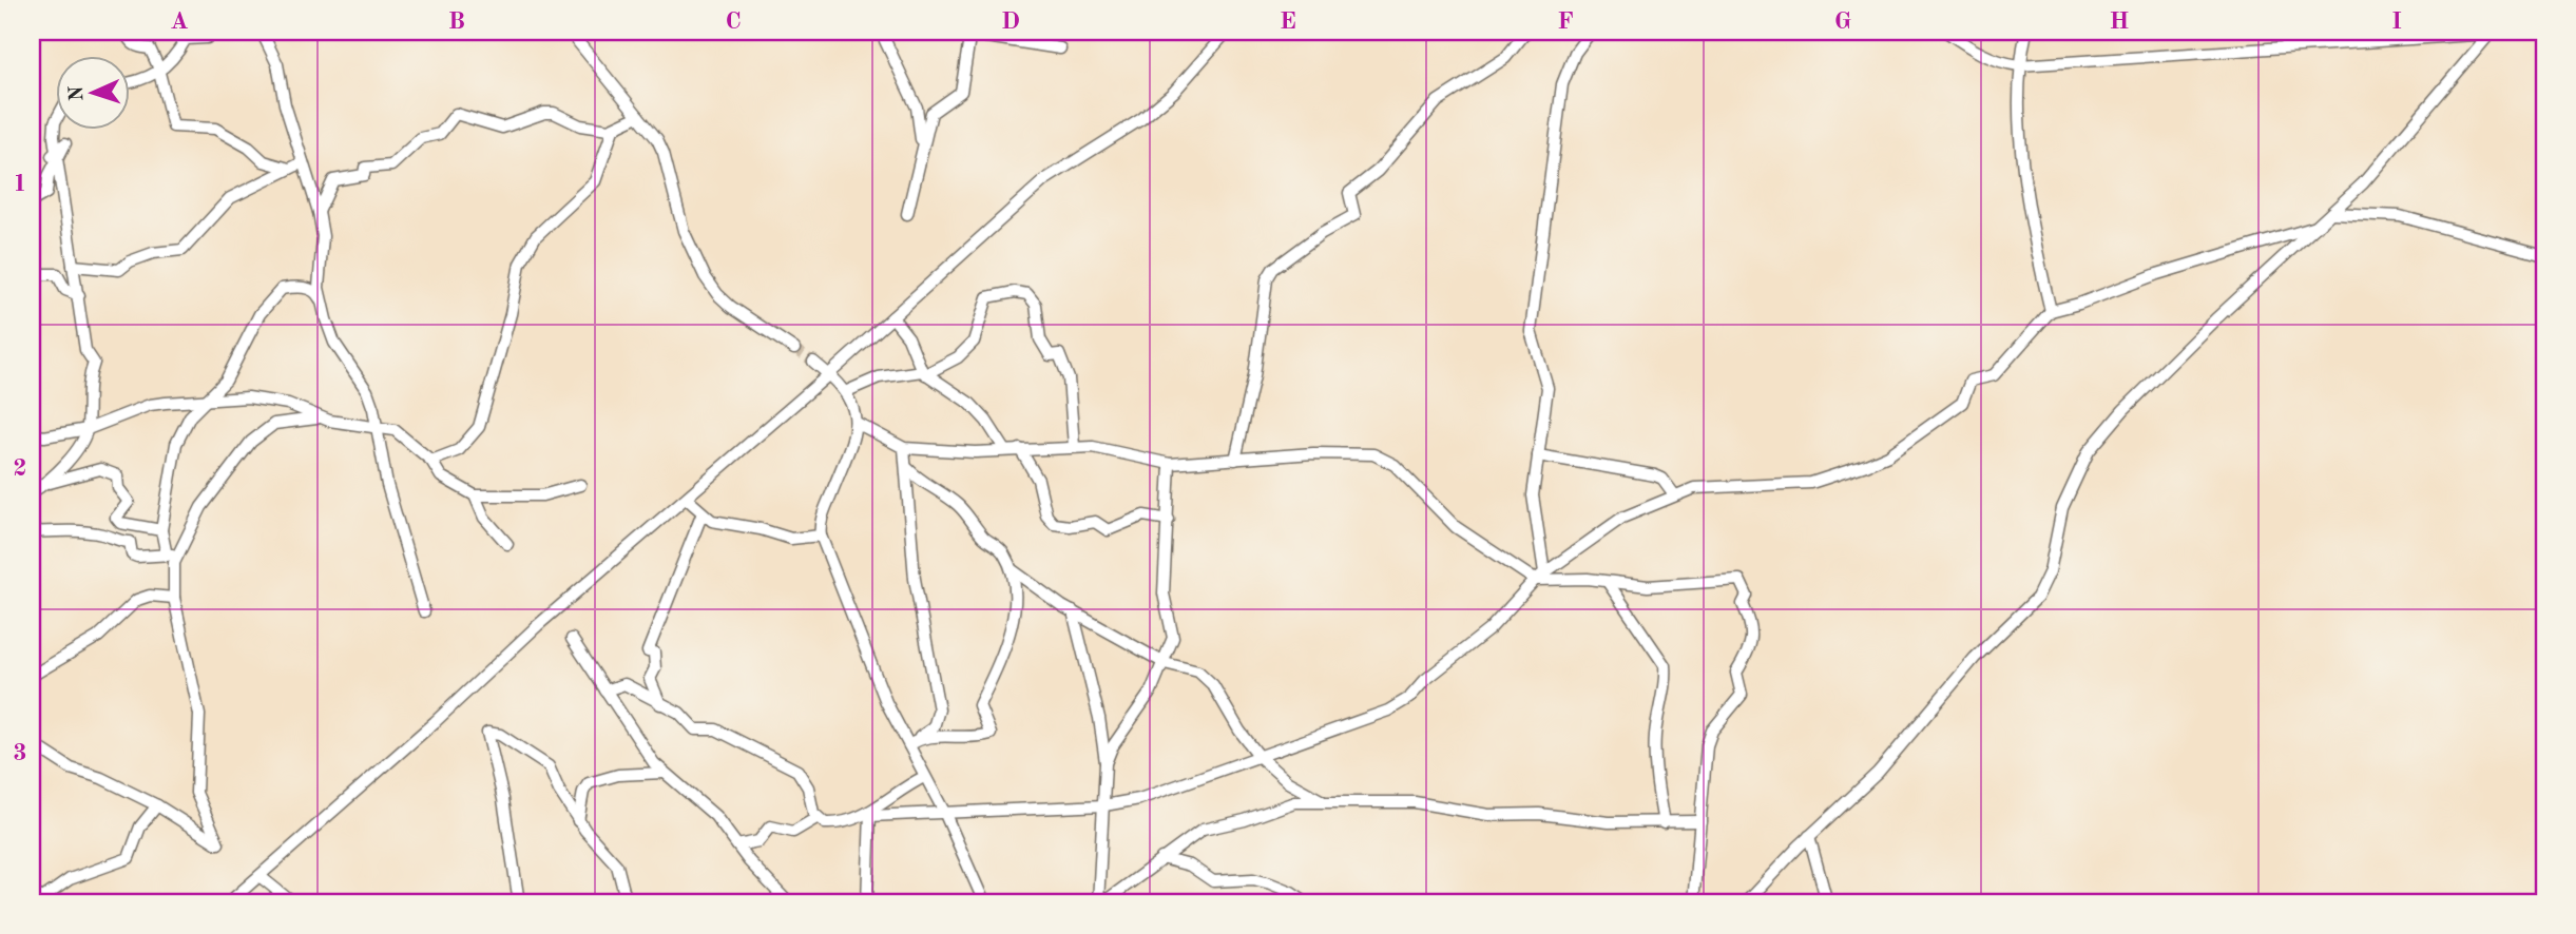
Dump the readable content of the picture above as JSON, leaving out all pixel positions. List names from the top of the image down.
{
  "north": "left",
  "grid": {
    "columns": [
      "A",
      "B",
      "C",
      "D",
      "E",
      "F",
      "G",
      "H",
      "I"
    ],
    "rows": ["1", "2", "3"]
  }
}
